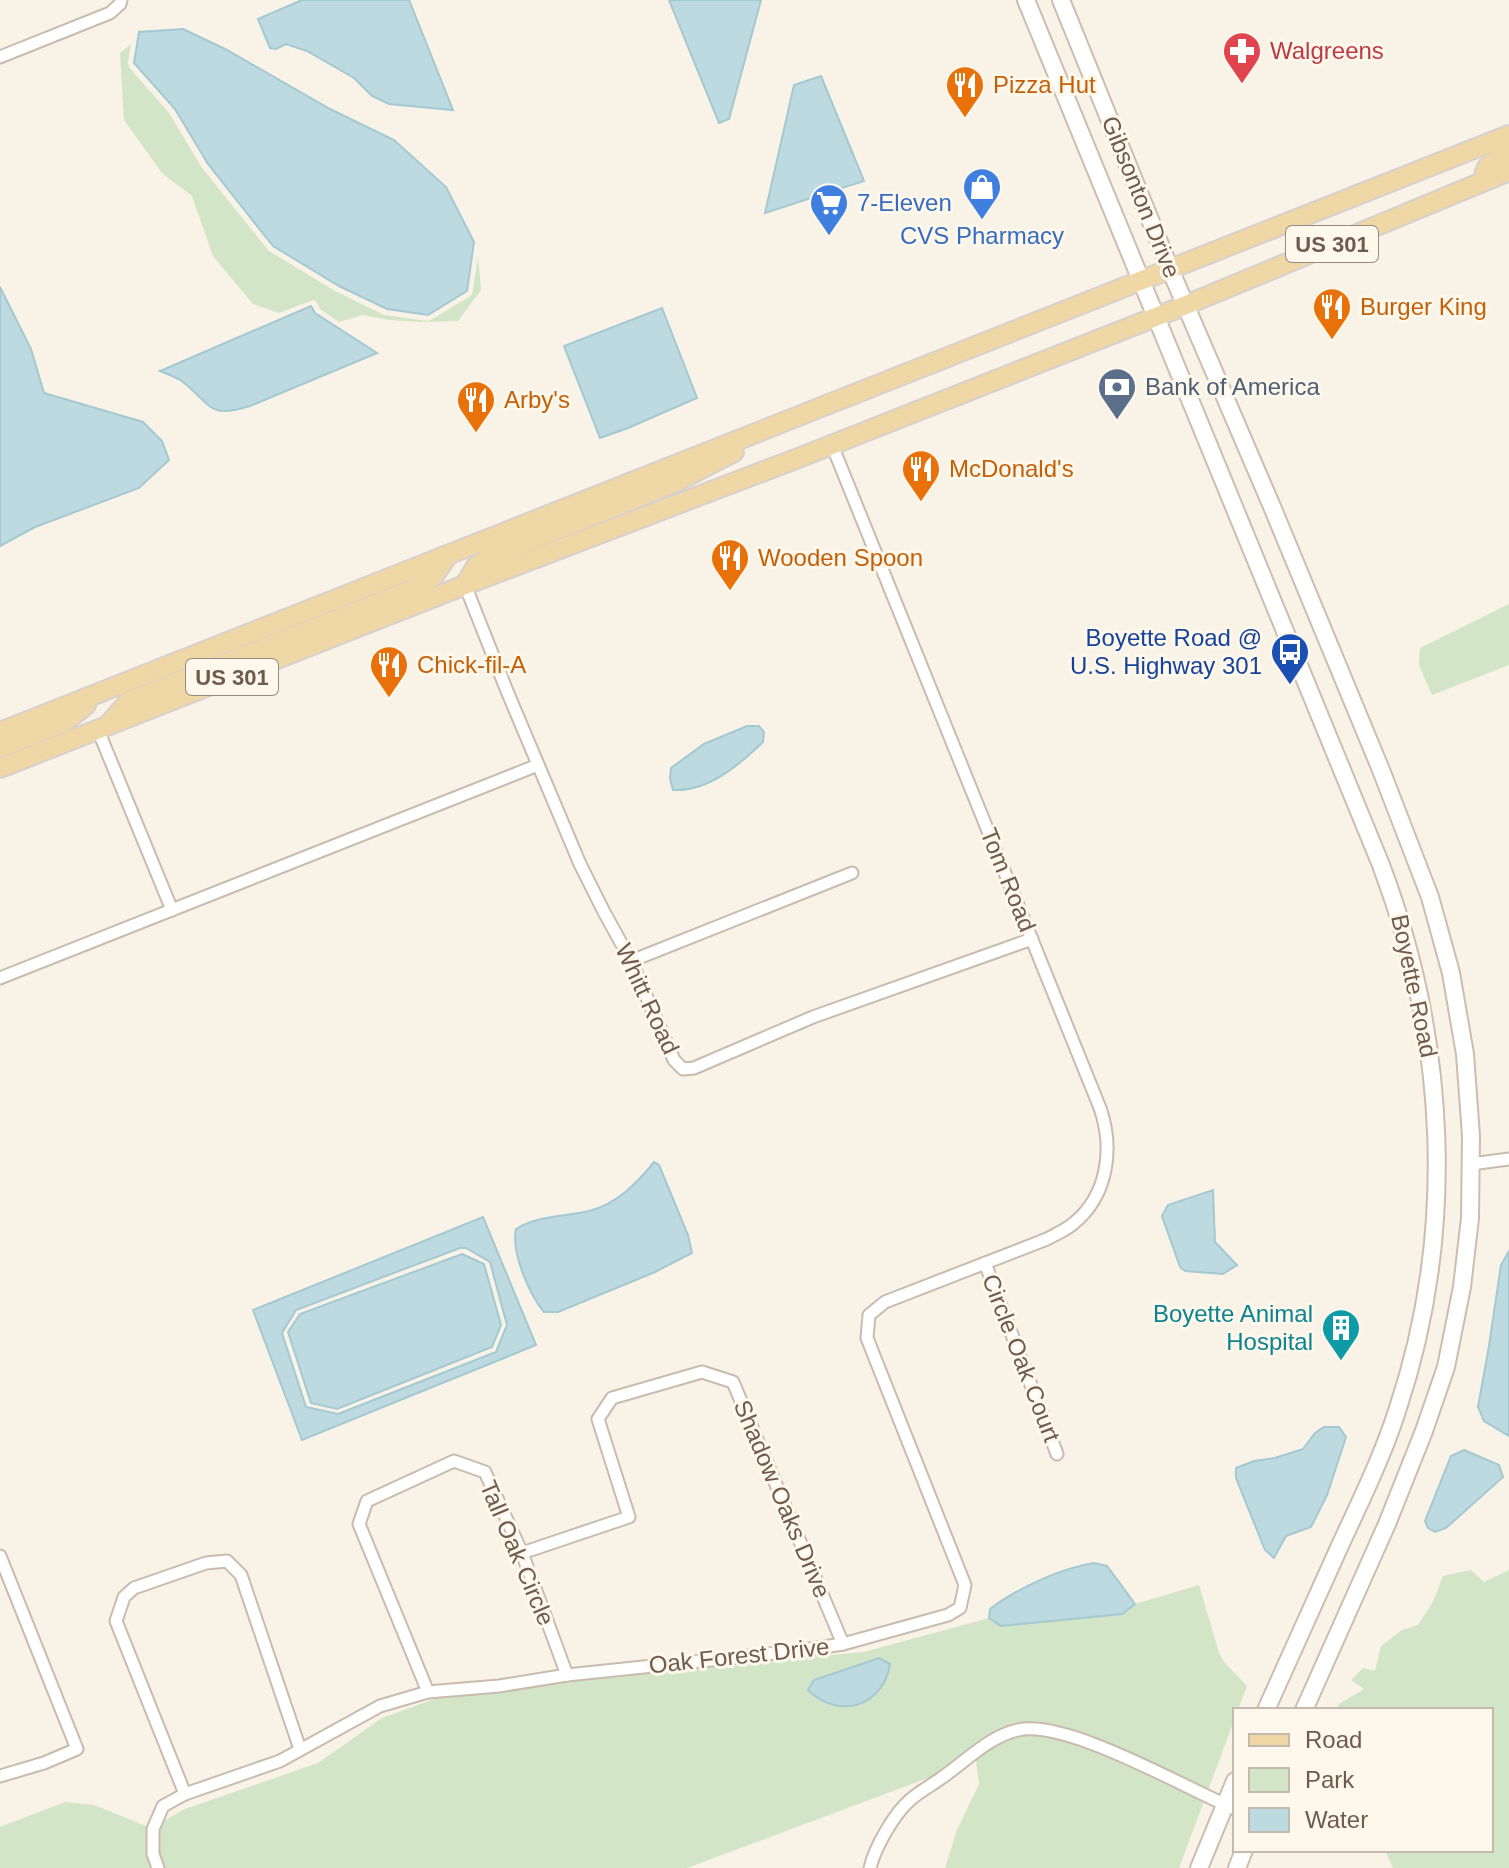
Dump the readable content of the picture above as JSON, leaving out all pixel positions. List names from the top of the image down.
{
  "streets": {
    "main road": ["Gibsonton Drive", "US 301", "Boyette Road"],
    "street": [
      "Tom Road",
      "Whitt Road",
      "Circle Oak Court",
      "Shadow Oaks Drive",
      "Tall Oak Circle",
      "Oak Forest Drive"
    ]
  },
  "crossings": [
    ["Gibsonton Drive", "US 301"],
    ["Gibsonton Drive", "Boyette Road"],
    ["US 301", "Tom Road"],
    ["US 301", "Boyette Road"],
    ["US 301", "Whitt Road"],
    ["Tom Road", "Whitt Road"],
    ["Tom Road", "Circle Oak Court"],
    ["Tom Road", "Oak Forest Drive"],
    ["Circle Oak Court", "Oak Forest Drive"],
    ["Shadow Oaks Drive", "Tall Oak Circle"],
    ["Shadow Oaks Drive", "Oak Forest Drive"],
    ["Tall Oak Circle", "Oak Forest Drive"]
  ],
  "places": {
    "pharmacy": ["Walgreens"],
    "restaurant": [
      "Pizza Hut",
      "Burger King",
      "Arby's",
      "McDonald's",
      "Wooden Spoon",
      "Chick-fil-A"
    ],
    "shop": ["CVS Pharmacy"],
    "supermarket": ["7-Eleven"],
    "bank": ["Bank of America"],
    "bus stop": ["Boyette Road @ U.S. Highway 301"],
    "building": ["Boyette Animal Hospital"]
  },
  "legend": ["Road", "Park", "Water"]
}
